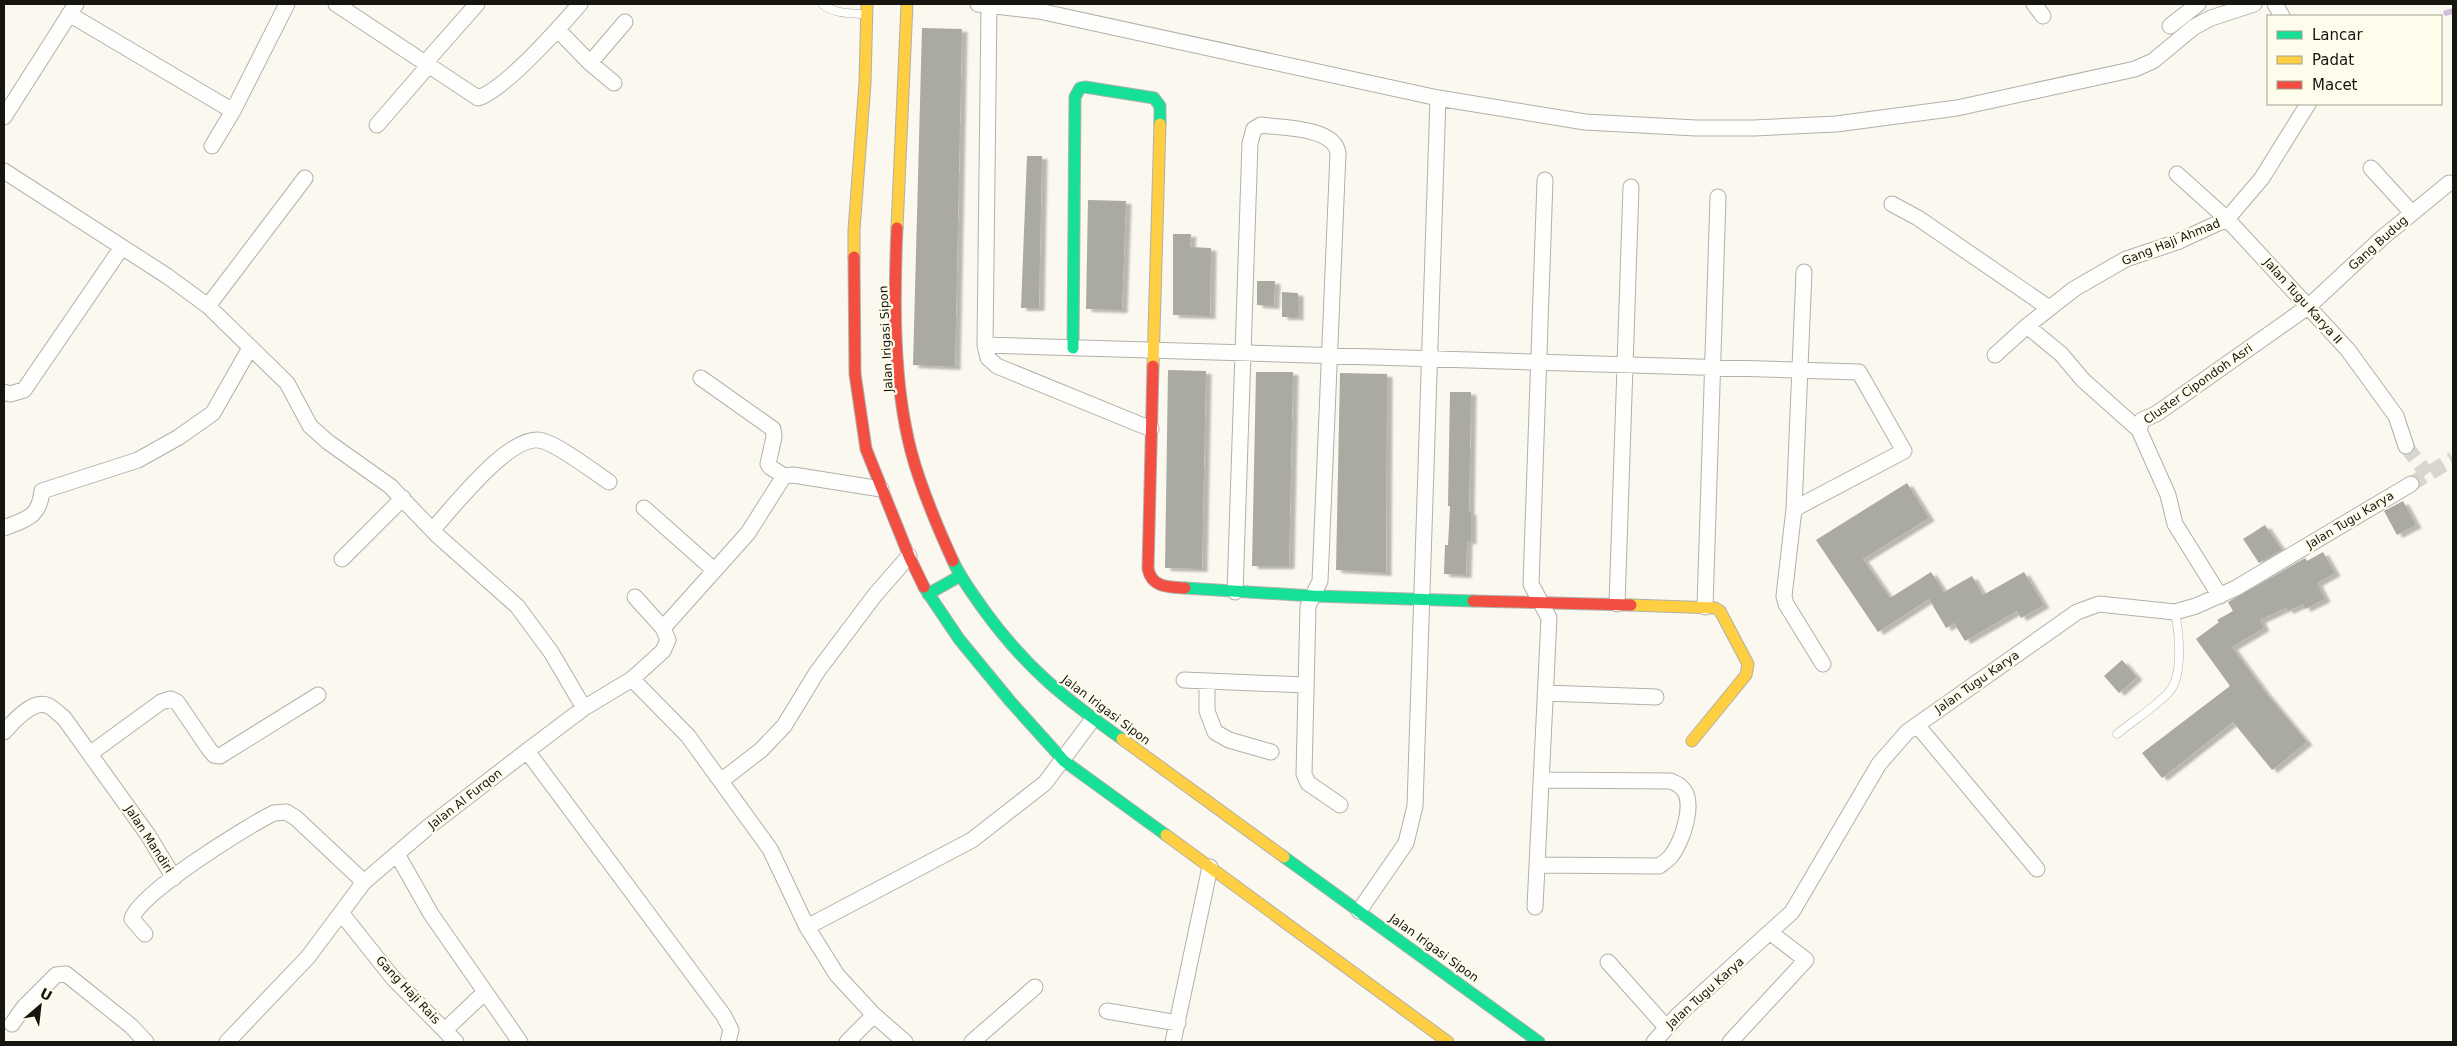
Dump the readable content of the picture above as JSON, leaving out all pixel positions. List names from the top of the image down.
{
  "streets": {
    "street": [
      "Gang Haji Ahmad",
      "Gang Budug",
      "Jalan Tugu Karya II",
      "Jalan Irigasi Sipon",
      "Cluster Cipondoh Asri",
      "Jalan Tugu Karya",
      "Jalan Al Furqon",
      "Jalan Mandiri",
      "Gang Haji Rais"
    ]
  },
  "crossings": [
    ["Gang Haji Ahmad", "Jalan Tugu Karya II"],
    ["Gang Budug", "Jalan Tugu Karya II"],
    ["Gang Budug", "Cluster Cipondoh Asri"],
    ["Jalan Tugu Karya II", "Cluster Cipondoh Asri"],
    ["Cluster Cipondoh Asri", "Jalan Tugu Karya"],
    ["Jalan Al Furqon", "Jalan Mandiri"],
    ["Jalan Al Furqon", "Gang Haji Rais"]
  ],
  "legend": ["Lancar", "Padat", "Macet"],
  "north": "top right"
}
